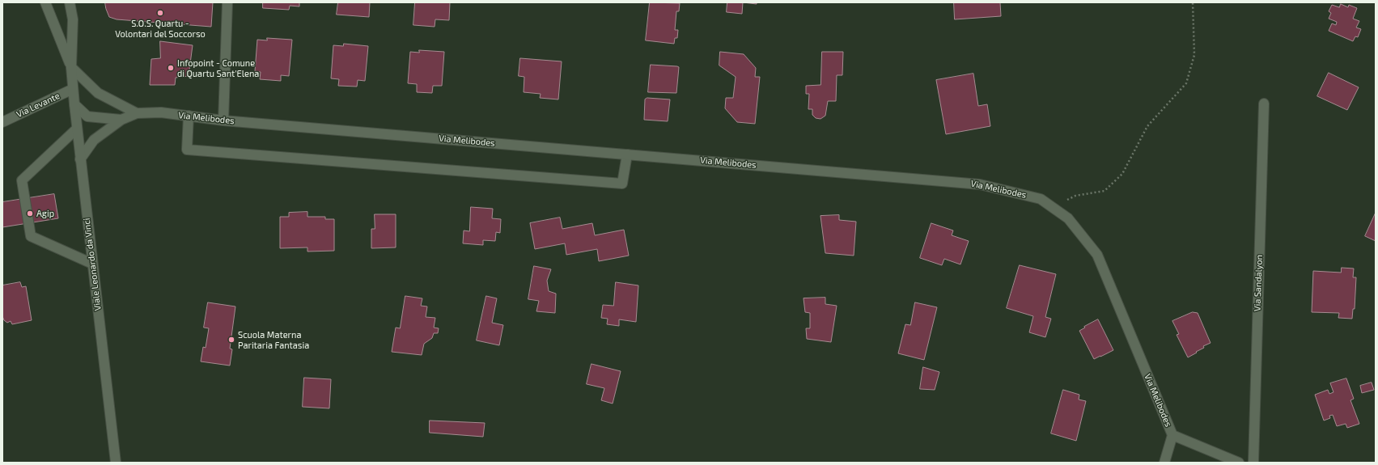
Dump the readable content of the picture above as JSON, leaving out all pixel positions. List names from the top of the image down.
{
  "streets": {
    "street": [
      "Via Levante",
      "Via Melibodes",
      "Viale Leonardo da Vinci",
      "Via Sandalyon"
    ]
  },
  "crossings": [
    ["Via Levante", "Viale Leonardo da Vinci"],
    ["Via Melibodes", "Viale Leonardo da Vinci"]
  ],
  "places": [
    "S.O.S. Quartu - Volontari del Soccorso",
    "Infopoint - Comune di Quartu Sant'Elena",
    "Agip",
    "Scuola Materna Paritaria Fantasia"
  ]
}
